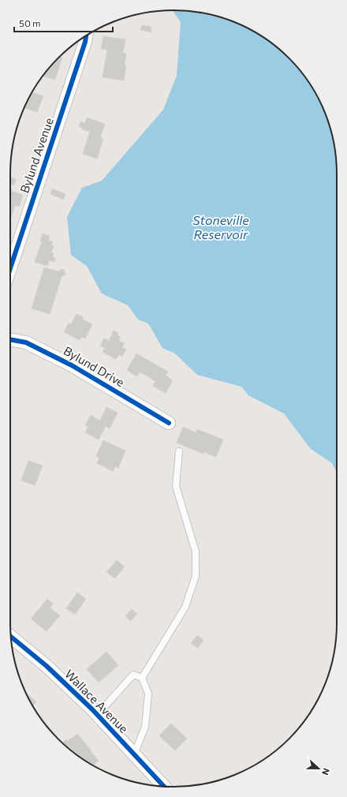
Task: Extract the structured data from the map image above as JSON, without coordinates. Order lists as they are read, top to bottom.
{
  "streets": {
    "street": ["Bylund Avenue", "Bylund Drive", "Wallace Avenue"]
  },
  "water": ["Stoneville Reservoir"],
  "scale_bar": "50 m",
  "north": "right"
}
